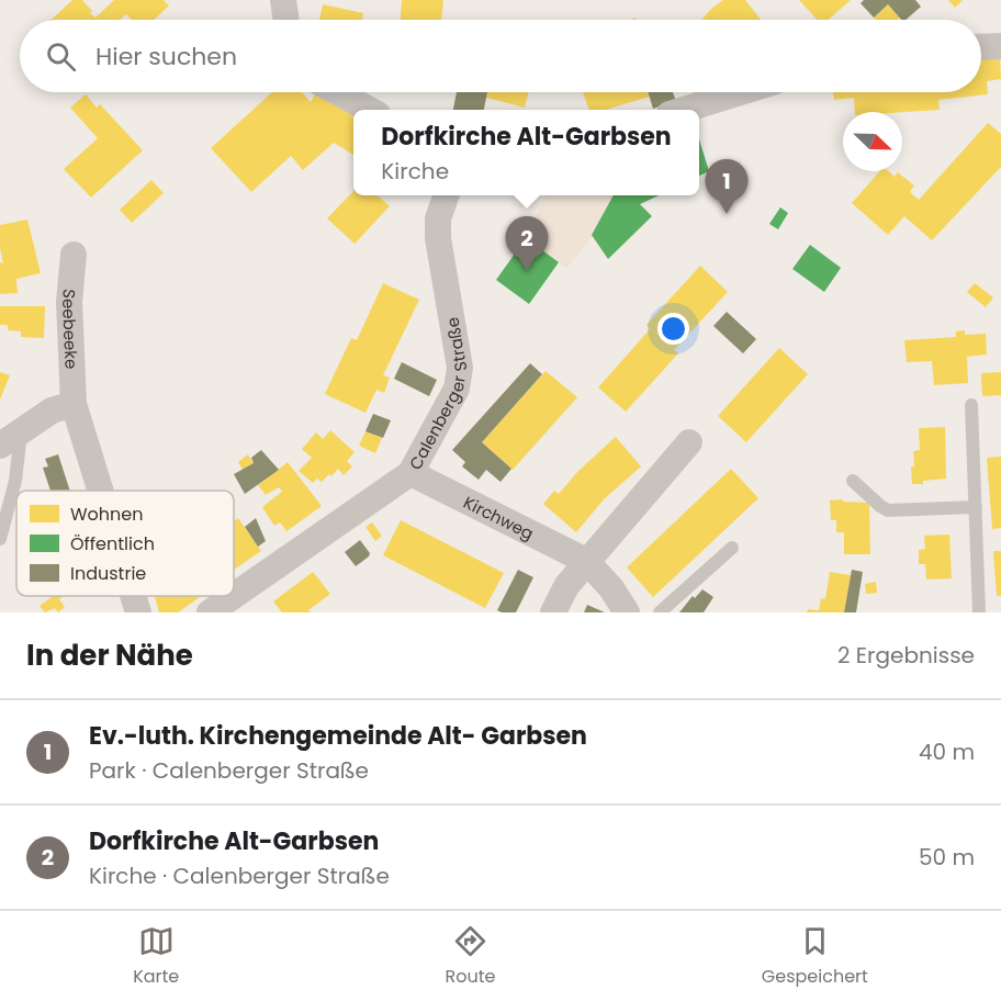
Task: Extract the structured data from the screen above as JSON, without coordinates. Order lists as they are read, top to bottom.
{
  "streets": {
    "street": ["Seebeeke", "Calenberger Straße", "Kirchweg"]
  },
  "crossings": [
    ["Calenberger Straße", "Kirchweg"]
  ],
  "legend": ["Wohnen", "Öffentlich", "Industrie"],
  "north": "bottom right",
  "page": {
    "search": "Hier suchen",
    "popup": ["Dorfkirche Alt-Garbsen", "Kirche"],
    "pins": ["1", "2"],
    "heading": ["In der Nähe", "2 Ergebnisse"],
    "list": [
      {
        "mark": "1",
        "name": "Ev.-luth. Kirchengemeinde Alt- Garbsen",
        "note": "Park · Calenberger Straße",
        "value": "40 m"
      },
      {
        "mark": "2",
        "name": "Dorfkirche Alt-Garbsen",
        "note": "Kirche · Calenberger Straße",
        "value": "50 m"
      }
    ],
    "nav": ["Karte", "Route", "Gespeichert"]
  }
}
